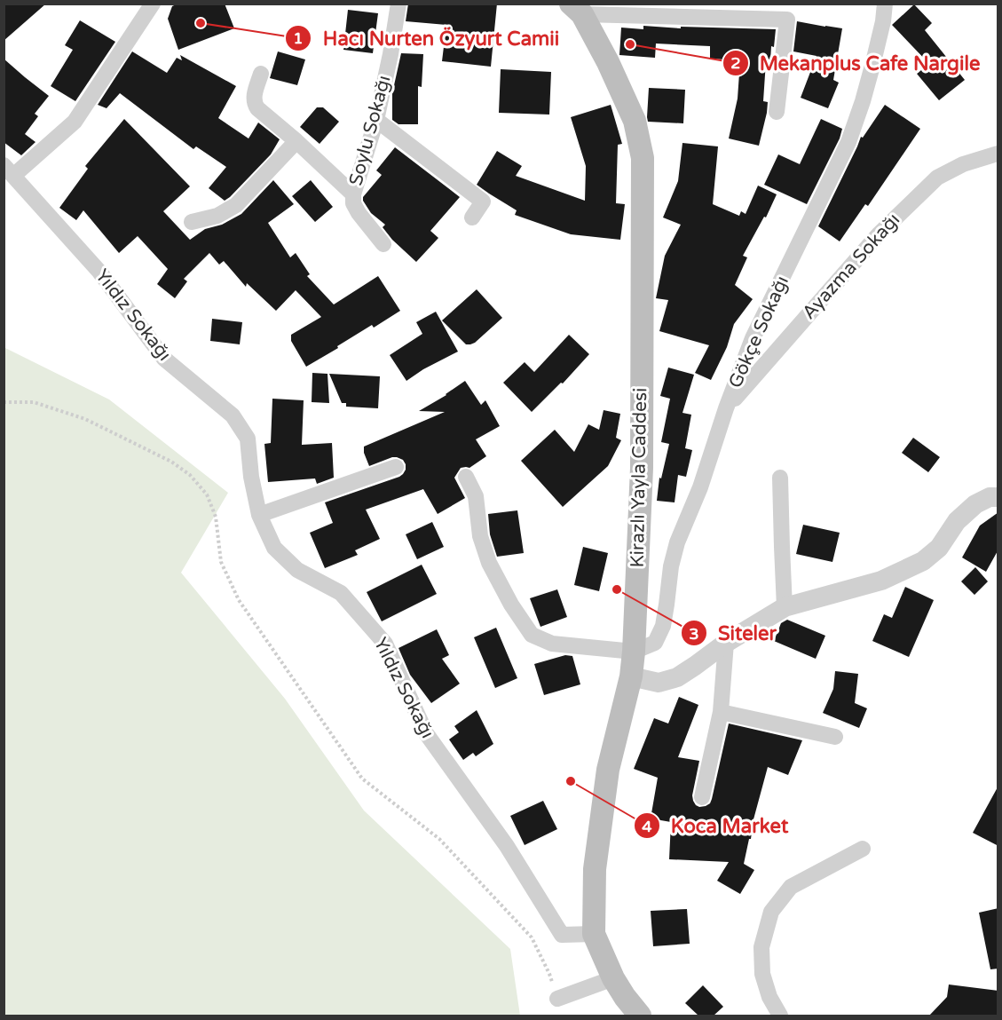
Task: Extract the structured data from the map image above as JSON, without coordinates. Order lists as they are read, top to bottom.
{
  "streets": {
    "main road": ["Kirazlı Yayla Caddesi"],
    "street": [
      "Soylu Sokağı",
      "Ayazma Sokağı",
      "Yıldız Sokağı",
      "Gökçe Sokağı"
    ]
  },
  "crossings": [
    ["Ayazma Sokağı", "Gökçe Sokağı"],
    ["Yıldız Sokağı", "Kirazlı Yayla Caddesi"],
    ["Gökçe Sokağı", "Kirazlı Yayla Caddesi"]
  ],
  "places": [
    "Hacı Nurten Özyurt Camii",
    "Mekanplus Cafe Nargile",
    "Siteler",
    "Koca Market"
  ]
}
